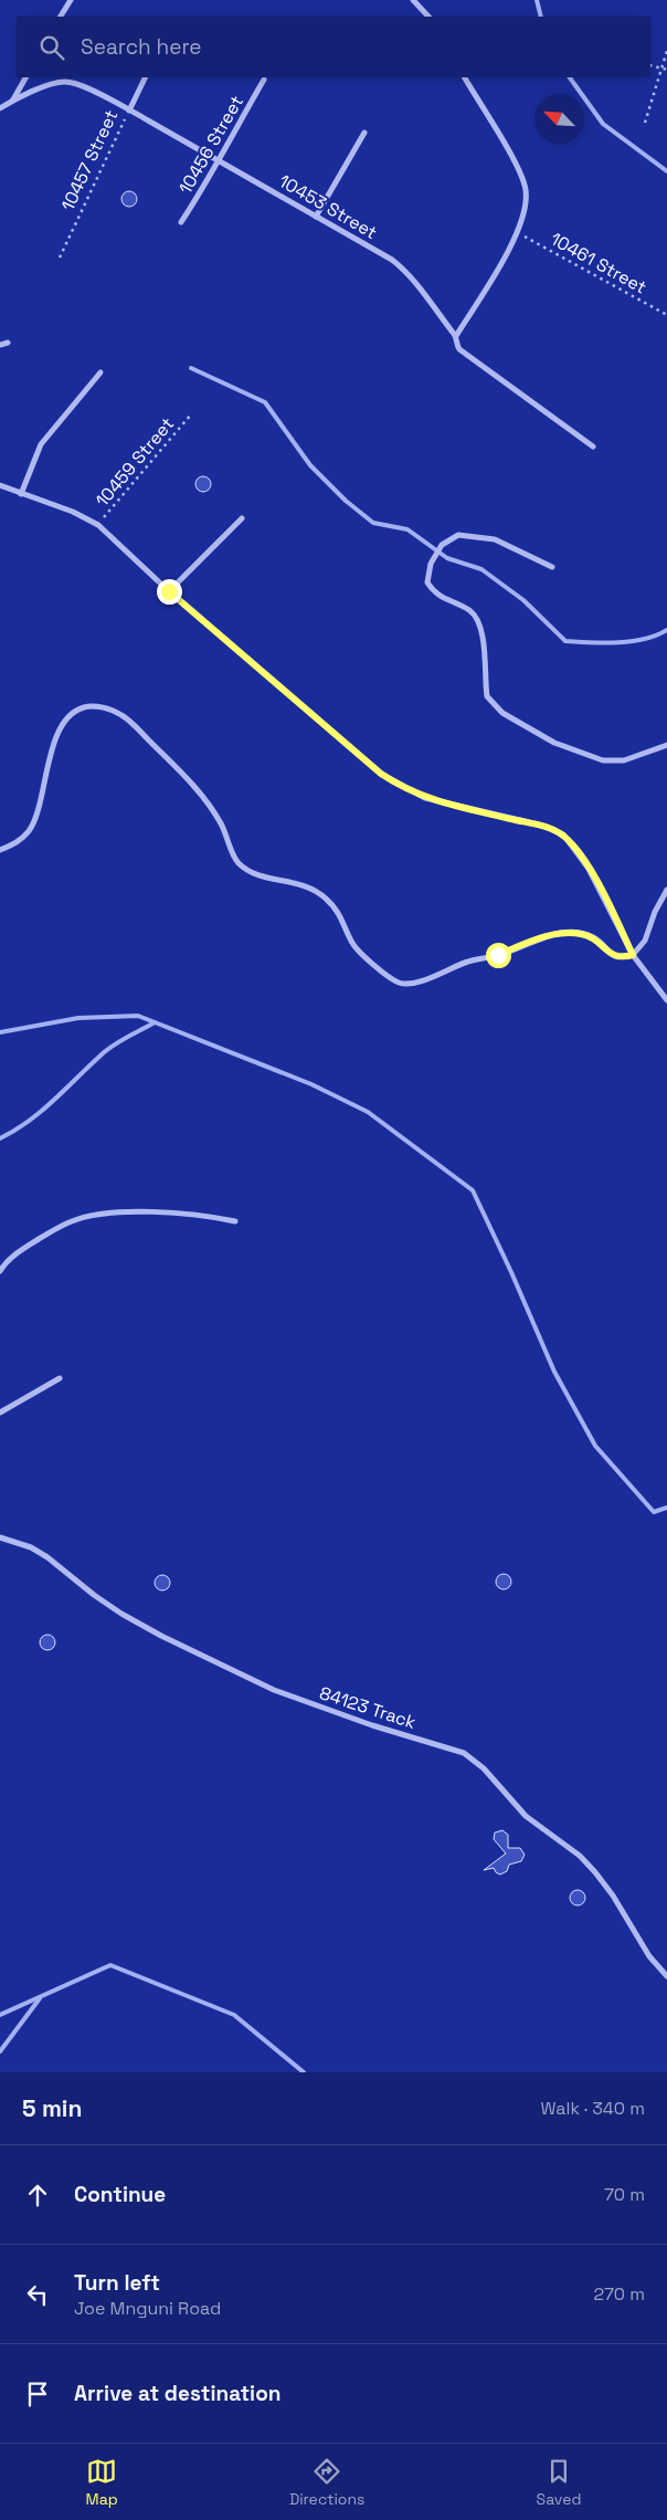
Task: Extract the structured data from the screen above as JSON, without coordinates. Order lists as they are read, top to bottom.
{
  "streets": {
    "street": [
      "10456 Street",
      "10457 Street",
      "10453 Street",
      "84123 Track"
    ],
    "path": ["10461 Street", "10459 Street"]
  },
  "crossings": [
    ["10456 Street", "10453 Street"],
    ["10457 Street", "10453 Street"]
  ],
  "north": "top left",
  "page": {
    "search": "Search here",
    "heading": ["5 min", "Walk · 340 m"],
    "list": [
      ["Continue", "70 m"],
      ["Turn left", "Joe Mnguni Road", "270 m"],
      "Arrive at destination"
    ],
    "nav": ["Map", "Directions", "Saved"]
  }
}
